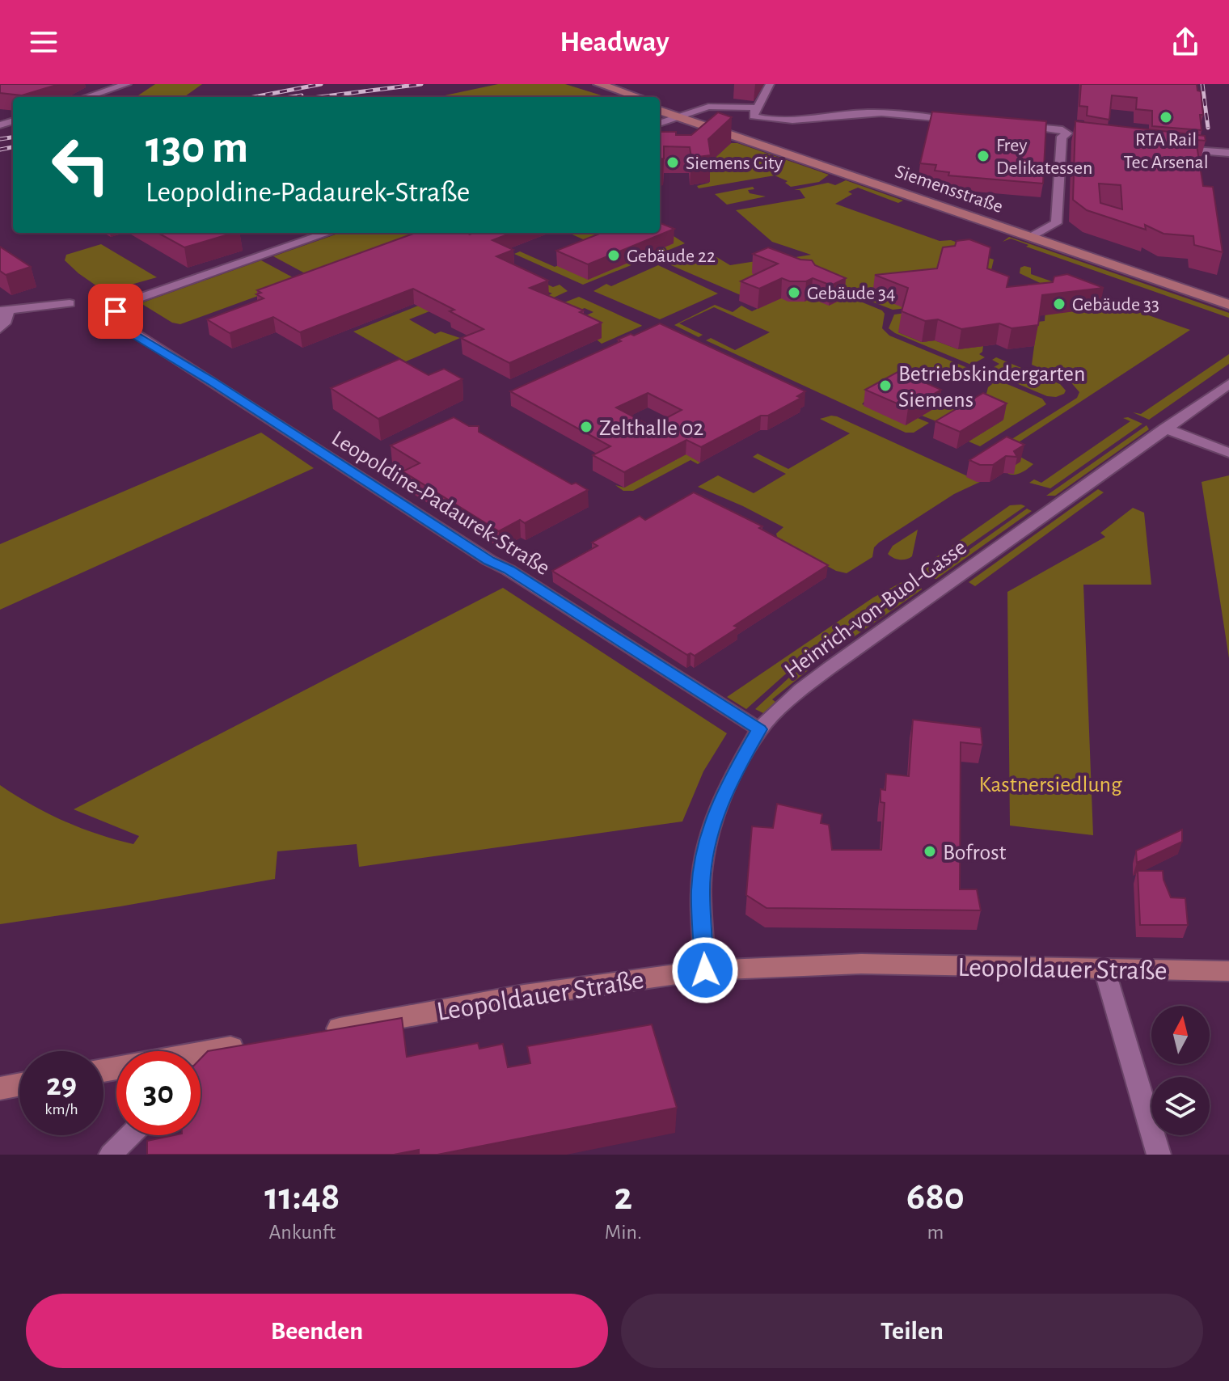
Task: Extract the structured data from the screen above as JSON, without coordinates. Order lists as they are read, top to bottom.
{
  "streets": {
    "main road": ["Siemensstraße", "Leopoldauer Straße"],
    "street": ["Leopoldine-Padaurek-Straße", "Heinrich-von-Buol-Gasse"]
  },
  "crossings": [
    ["Leopoldine-Padaurek-Straße", "Heinrich-von-Buol-Gasse"],
    ["Heinrich-von-Buol-Gasse", "Leopoldauer Straße"]
  ],
  "parks": ["Kastnersiedlung"],
  "places": [
    "RTA Rail Tec Arsenal",
    "Frey Delikatessen",
    "Siemens City",
    "Gebäude 22",
    "Gebäude 34",
    "Gebäude 33",
    "Betriebskindergarten Siemens",
    "Zelthalle 02",
    "Bofrost"
  ],
  "north": "top",
  "page": {
    "header": "Headway",
    "turn": ["130 m", "Leopoldine-Padaurek-Straße"],
    "speed": "29 km/h",
    "limit": "30",
    "eta": [
      "11:48",
      "Ankunft",
      "2",
      "Min.",
      "680",
      "m"
    ],
    "buttons": ["Beenden", "Teilen"]
  }
}
